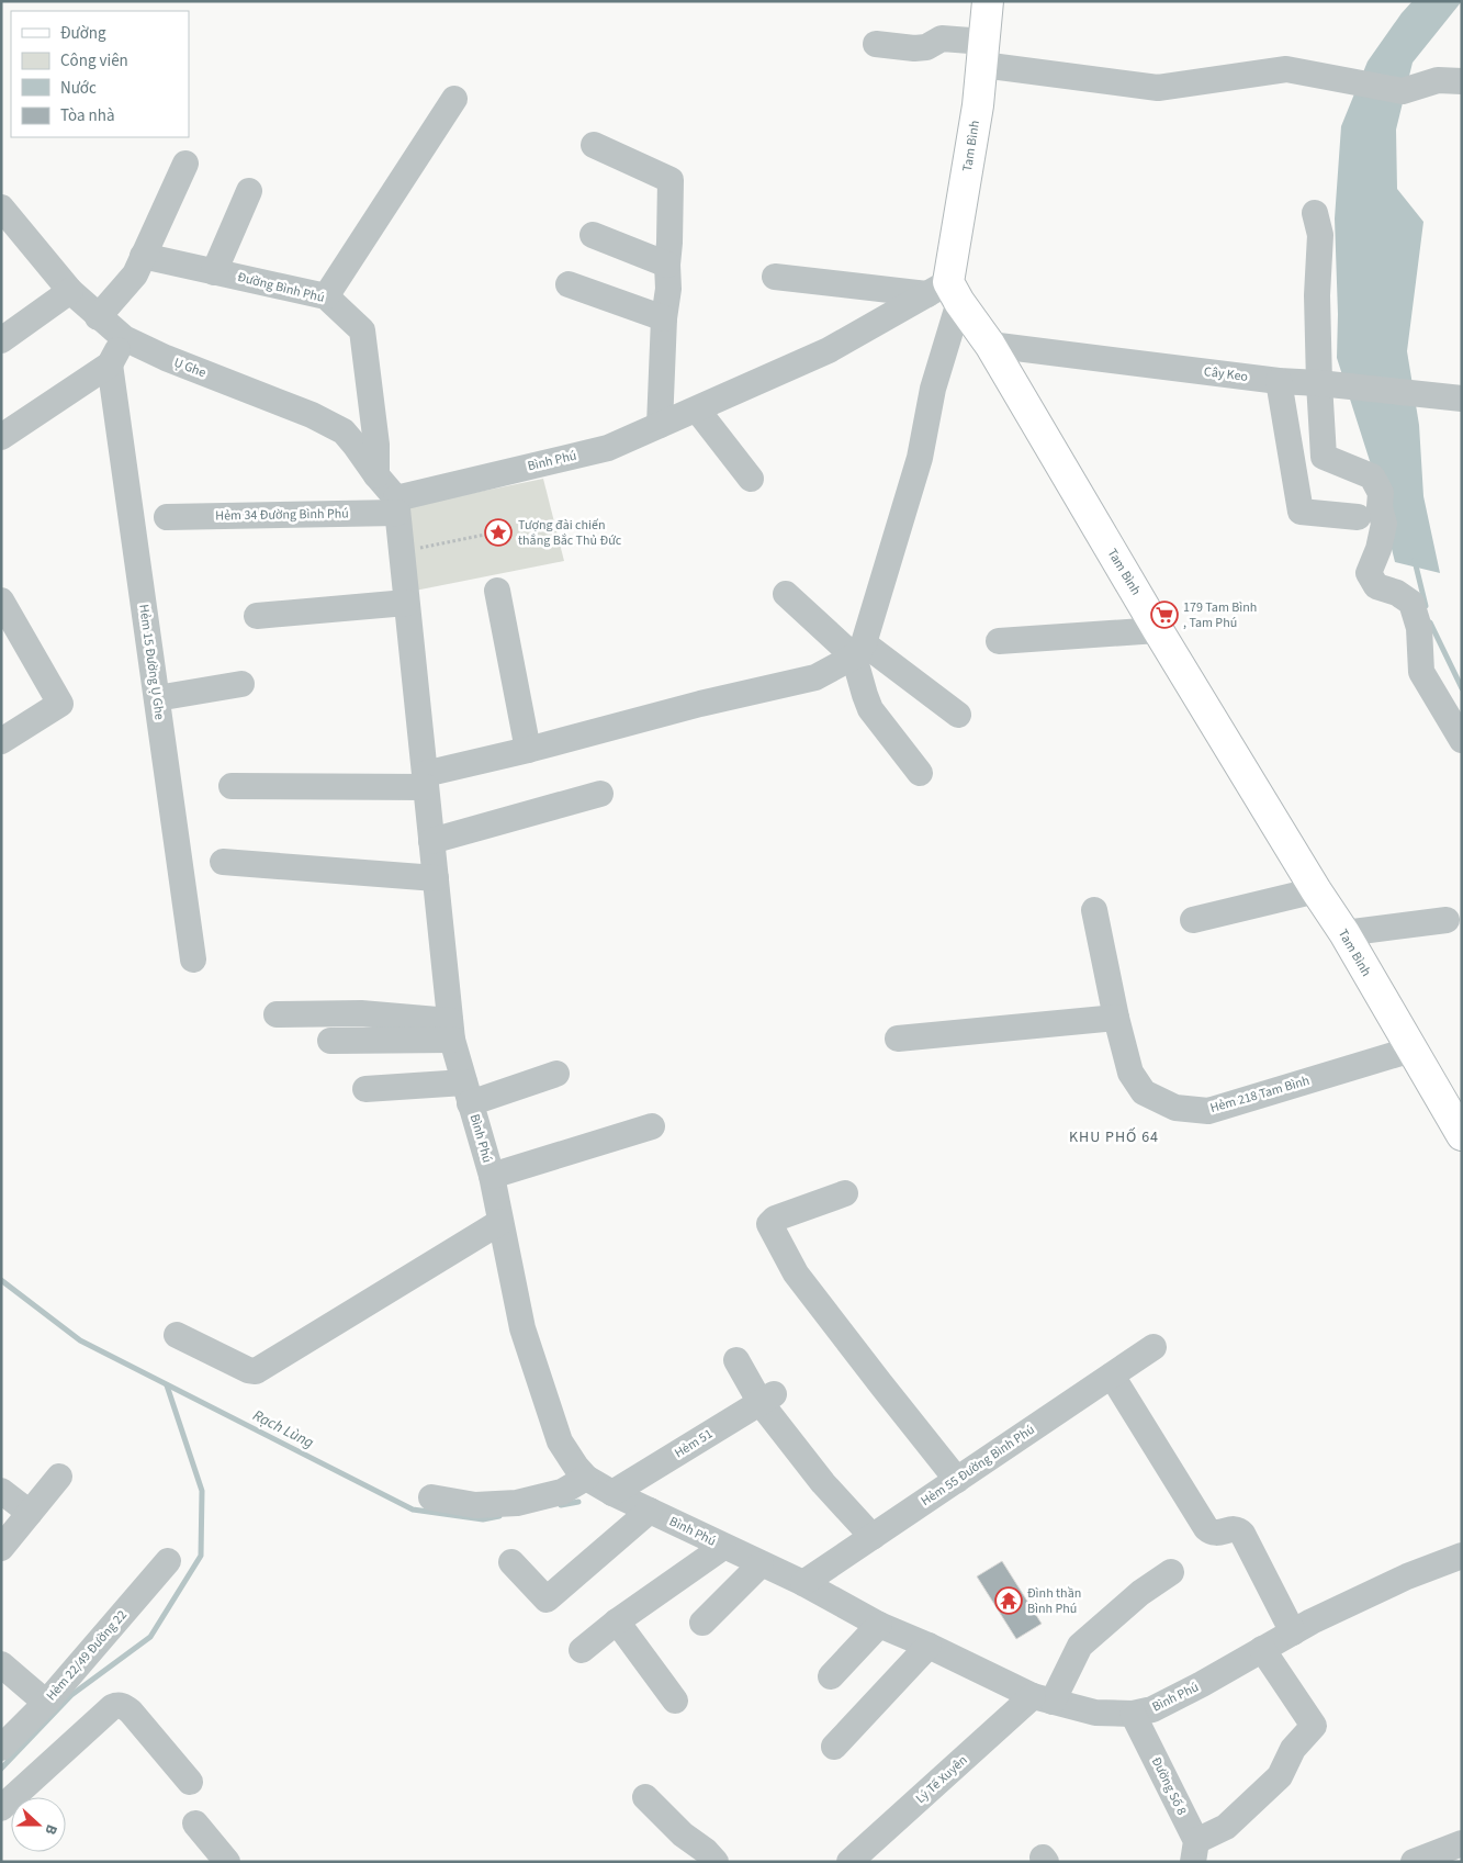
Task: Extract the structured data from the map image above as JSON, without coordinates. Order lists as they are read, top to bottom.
{
  "streets": {
    "main road": ["Tam Bình"],
    "street": [
      "Đường Bình Phú",
      "Ụ Ghe",
      "Cây Keo",
      "Bình Phú",
      "Hẻm 34 Đường Bình Phú",
      "Hẻm 15 Đường Ụ Ghe",
      "Hẻm 218 Tam Bình",
      "Hẻm 51",
      "Hẻm 55 Đường Bình Phú",
      "Hẻm 22/49 Đường 22",
      "Lý Tế Xuyên",
      "Đường Số 8"
    ]
  },
  "crossings": [
    ["Tam Bình", "Cây Keo"],
    ["Tam Bình", "Bình Phú"],
    ["Tam Bình", "Hẻm 218 Tam Bình"],
    ["Đường Bình Phú", "Ụ Ghe"],
    ["Ụ Ghe", "Bình Phú"],
    ["Ụ Ghe", "Hẻm 34 Đường Bình Phú"],
    ["Bình Phú", "Hẻm 34 Đường Bình Phú"],
    ["Bình Phú", "Hẻm 51"],
    ["Bình Phú", "Hẻm 55 Đường Bình Phú"],
    ["Bình Phú", "Lý Tế Xuyên"],
    ["Bình Phú", "Đường Số 8"]
  ],
  "districts": ["KHU PHỐ 64"],
  "water": ["Rạch Lùng"],
  "places": {
    "place": ["Tượng đài chiến thắng Bắc Thủ Đức"],
    "supermarket": ["179 Tam Bình , Tam Phú"],
    "temple": ["Đình thần Bình Phú"]
  },
  "legend": [
    "Đường",
    "Công viên",
    "Nước",
    "Tòa nhà"
  ],
  "north": "right"
}
